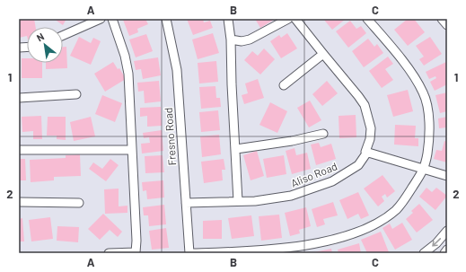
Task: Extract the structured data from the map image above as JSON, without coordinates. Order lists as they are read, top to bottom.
{
  "streets": {
    "street": ["Fresno Road", "Aliso Road"]
  },
  "crossings": [
    ["Fresno Road", "Aliso Road"]
  ],
  "north": "top left",
  "grid": {
    "columns": ["A", "B", "C"],
    "rows": ["1", "2"]
  }
}
